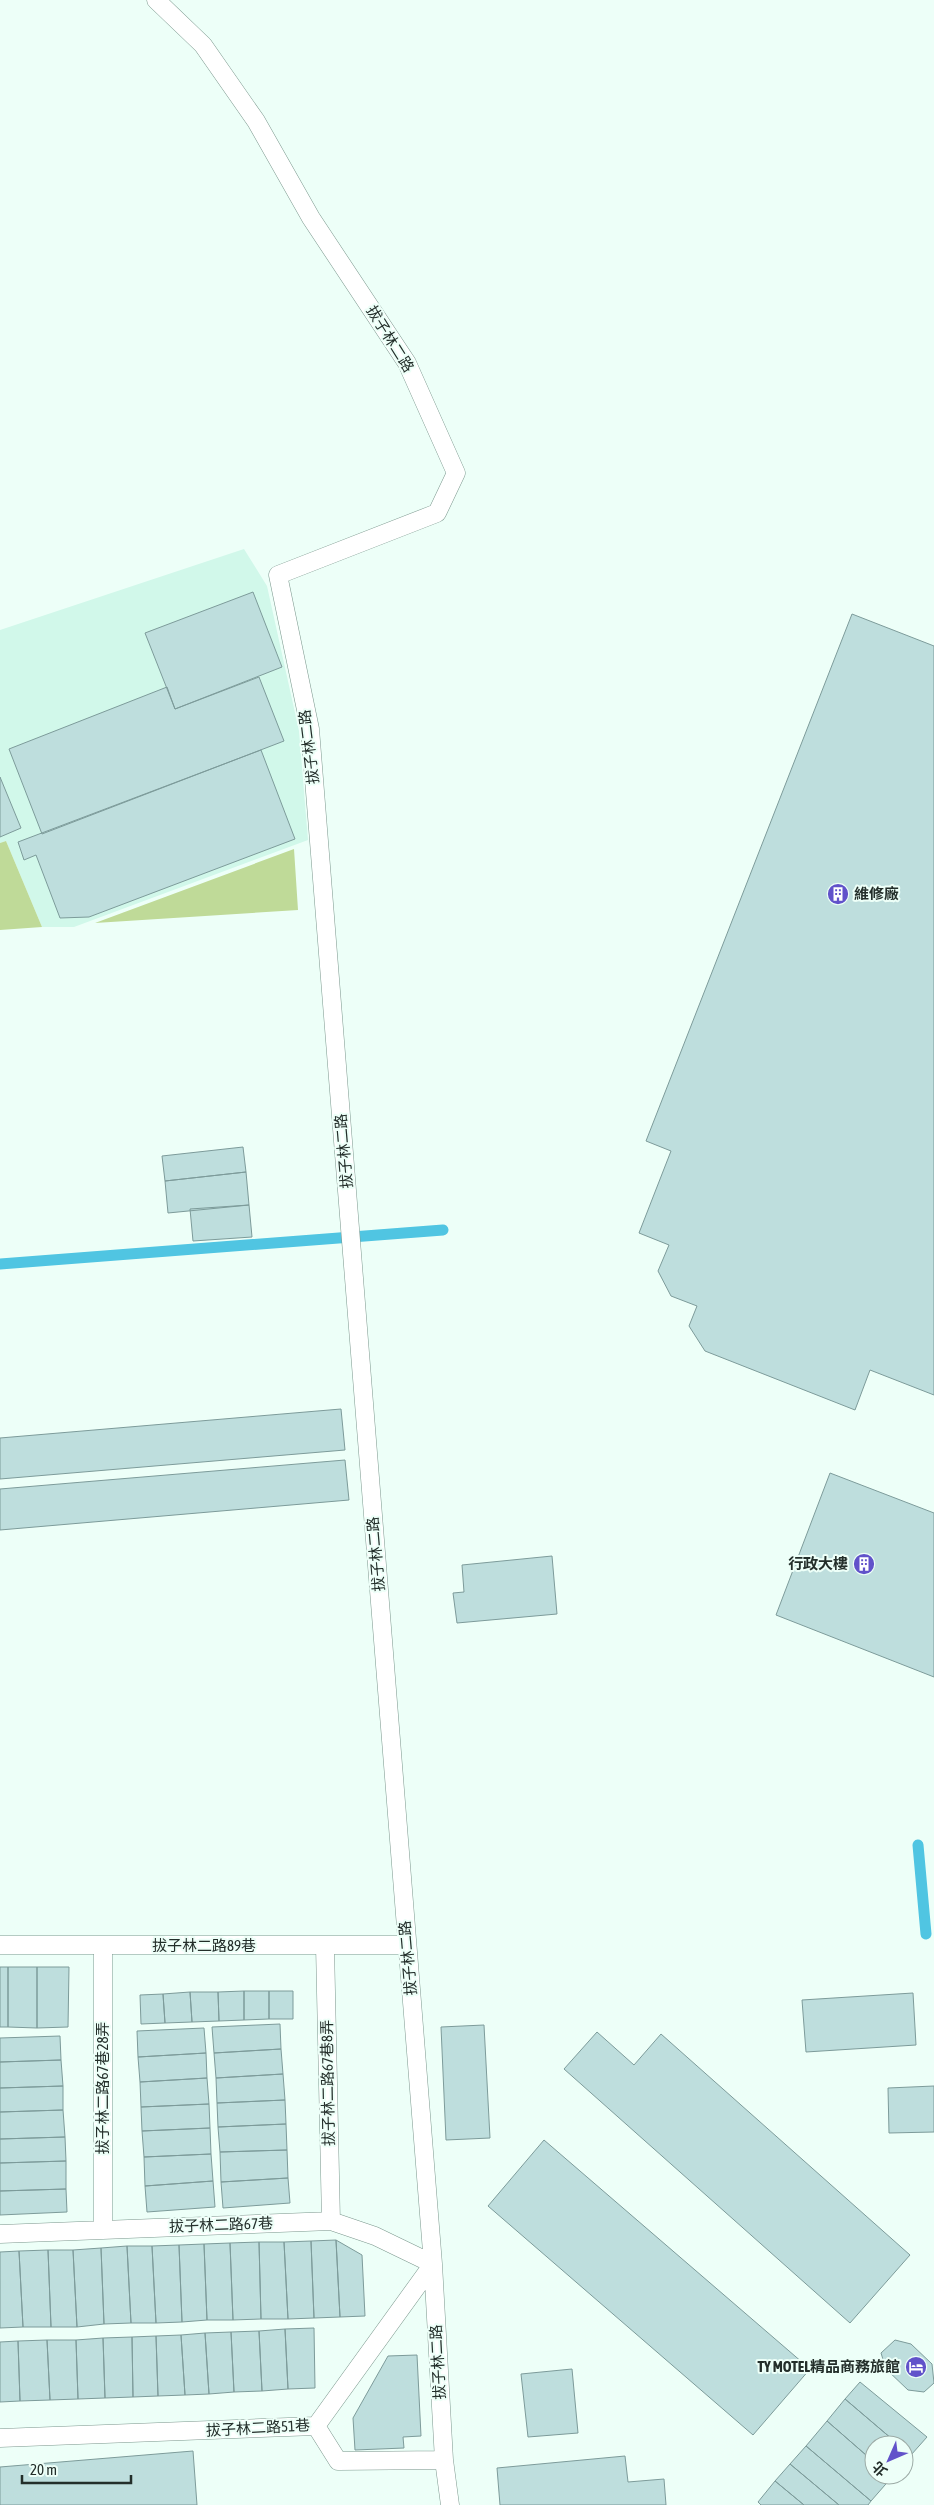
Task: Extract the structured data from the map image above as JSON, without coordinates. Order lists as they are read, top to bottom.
{
  "streets": {
    "lane": [
      "拔子林二路",
      "拔子林二路89巷",
      "拔子林二路67巷8弄",
      "拔子林二路67巷28弄",
      "拔子林二路67巷",
      "拔子林二路51巷"
    ]
  },
  "crossings": [
    ["拔子林二路", "拔子林二路89巷"],
    ["拔子林二路", "拔子林二路67巷"],
    ["拔子林二路", "拔子林二路51巷"],
    ["拔子林二路89巷", "拔子林二路67巷8弄"],
    ["拔子林二路89巷", "拔子林二路67巷28弄"],
    ["拔子林二路67巷8弄", "拔子林二路67巷"],
    ["拔子林二路67巷28弄", "拔子林二路67巷"],
    ["拔子林二路67巷", "拔子林二路51巷"]
  ],
  "places": {
    "building": ["維修廠", "行政大樓"],
    "hotel": ["TY MOTEL精品商務旅館"]
  },
  "scale_bar": "20 m",
  "north": "bottom left"
}
